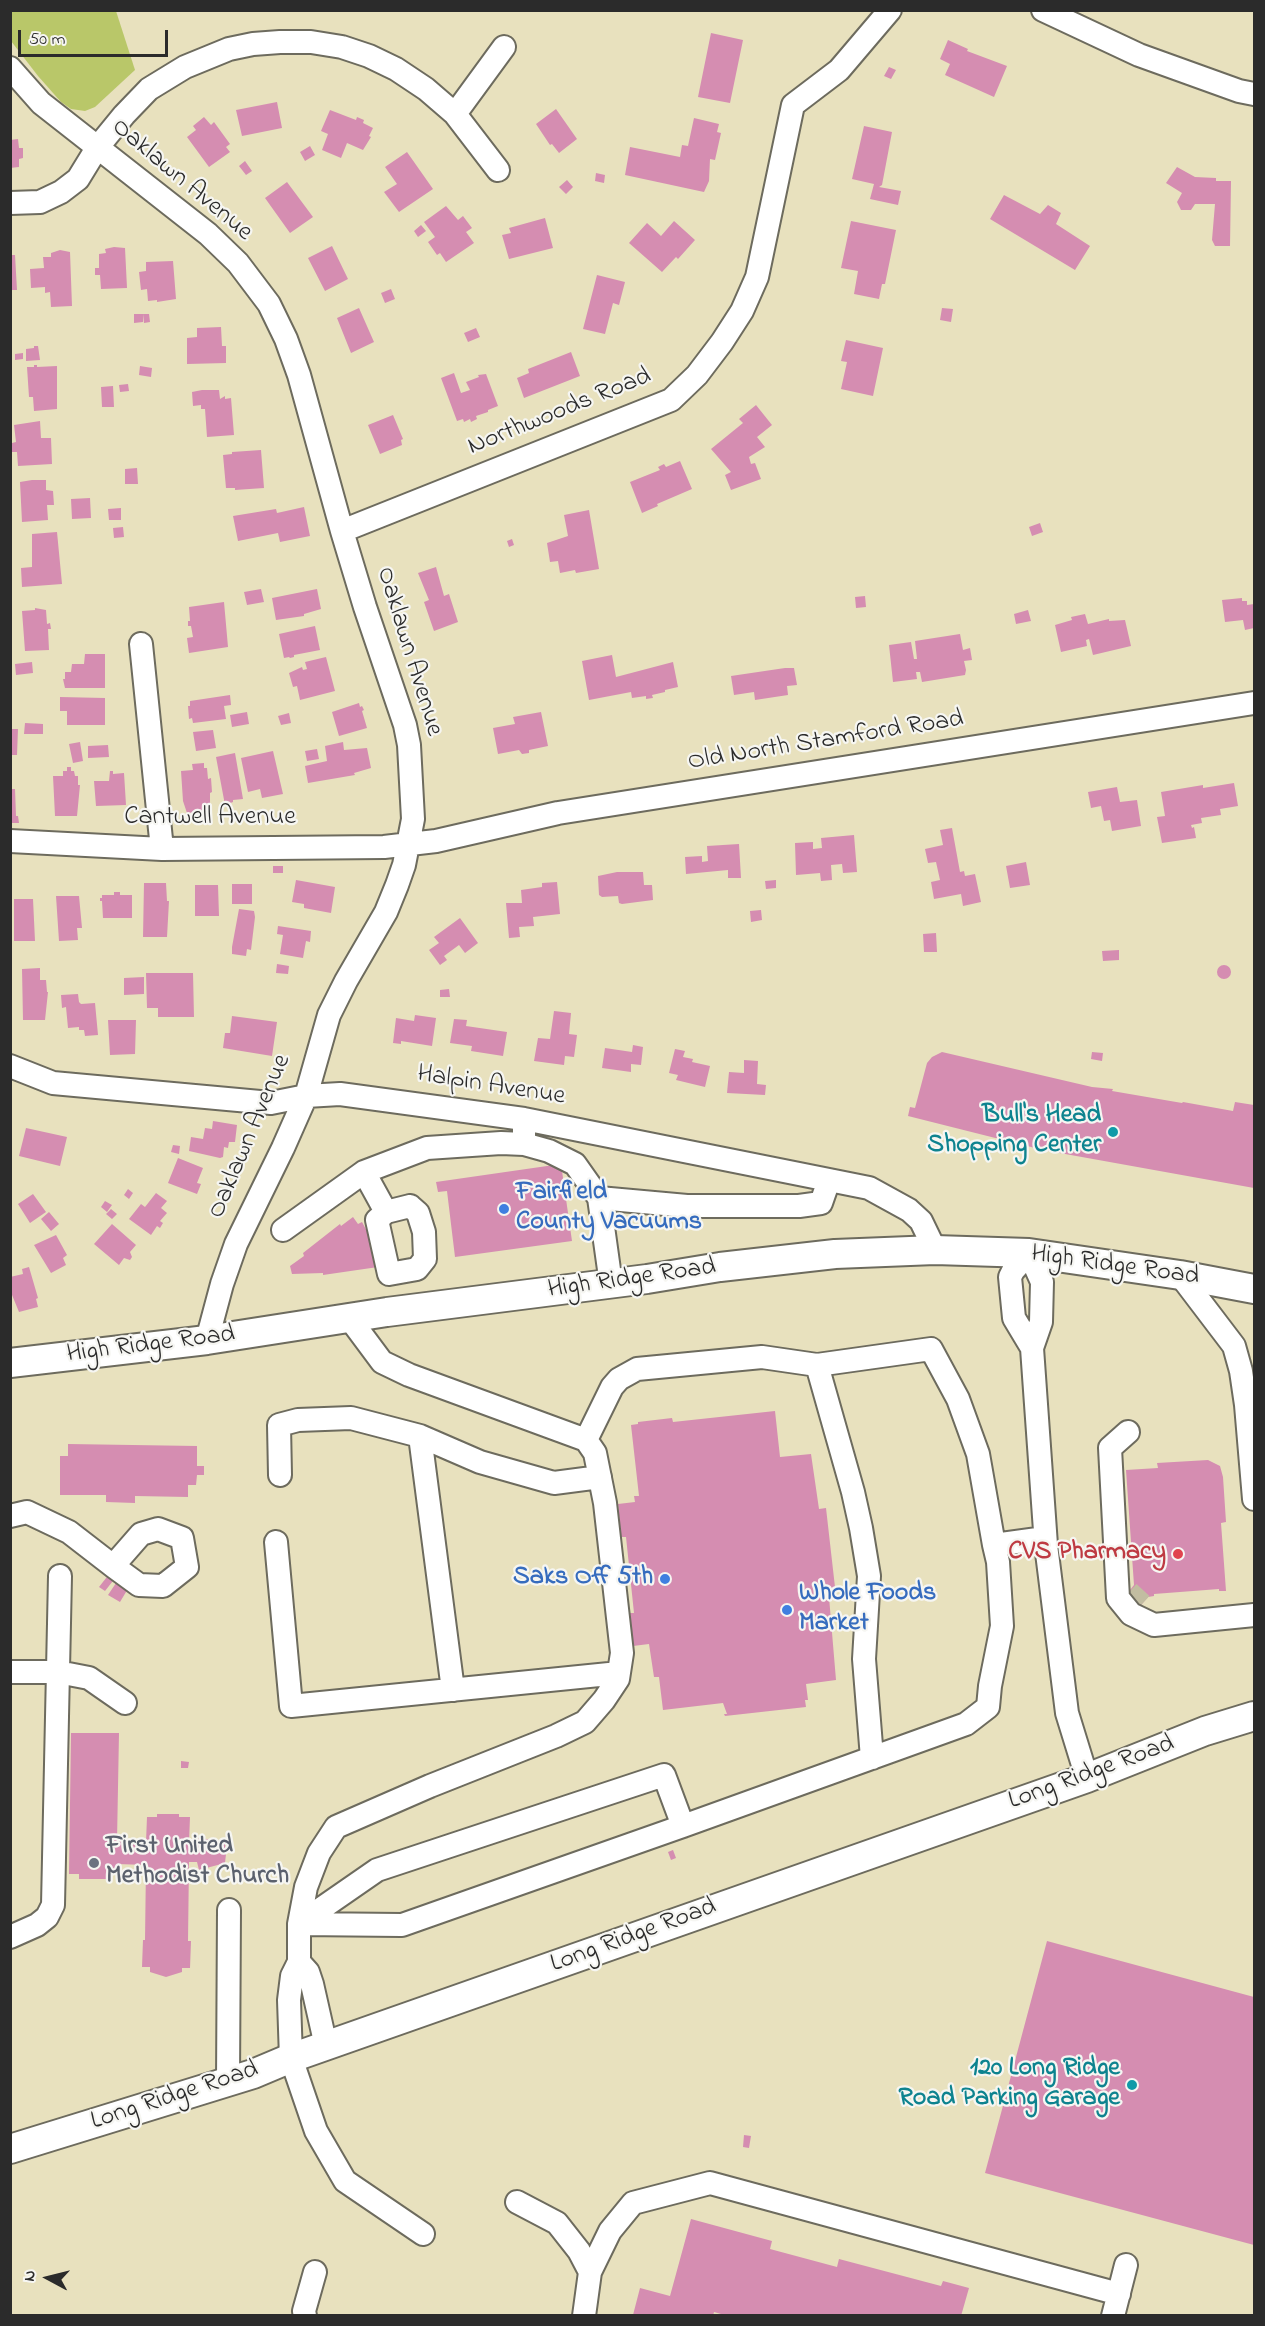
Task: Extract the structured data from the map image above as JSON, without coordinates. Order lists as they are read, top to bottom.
{
  "streets": {
    "main road": ["High Ridge Road", "Long Ridge Road"],
    "street": [
      "Oaklawn Avenue",
      "Northwoods Road",
      "Old North Stamford Road",
      "Cantwell Avenue",
      "Halpin Avenue"
    ]
  },
  "crossings": [
    ["Oaklawn Avenue", "Northwoods Road"],
    ["Oaklawn Avenue", "Old North Stamford Road"],
    ["Oaklawn Avenue", "Cantwell Avenue"],
    ["Oaklawn Avenue", "Halpin Avenue"],
    ["Oaklawn Avenue", "High Ridge Road"],
    ["Old North Stamford Road", "Cantwell Avenue"],
    ["Halpin Avenue", "High Ridge Road"]
  ],
  "places": [
    "Bull's Head Shopping Center",
    "Fairfield County Vacuums",
    "CVS Pharmacy",
    "Saks Off 5th",
    "Whole Foods Market",
    "First United Methodist Church",
    "120 Long Ridge Road Parking Garage"
  ],
  "scale_bar": "50 m",
  "north": "left"
}
